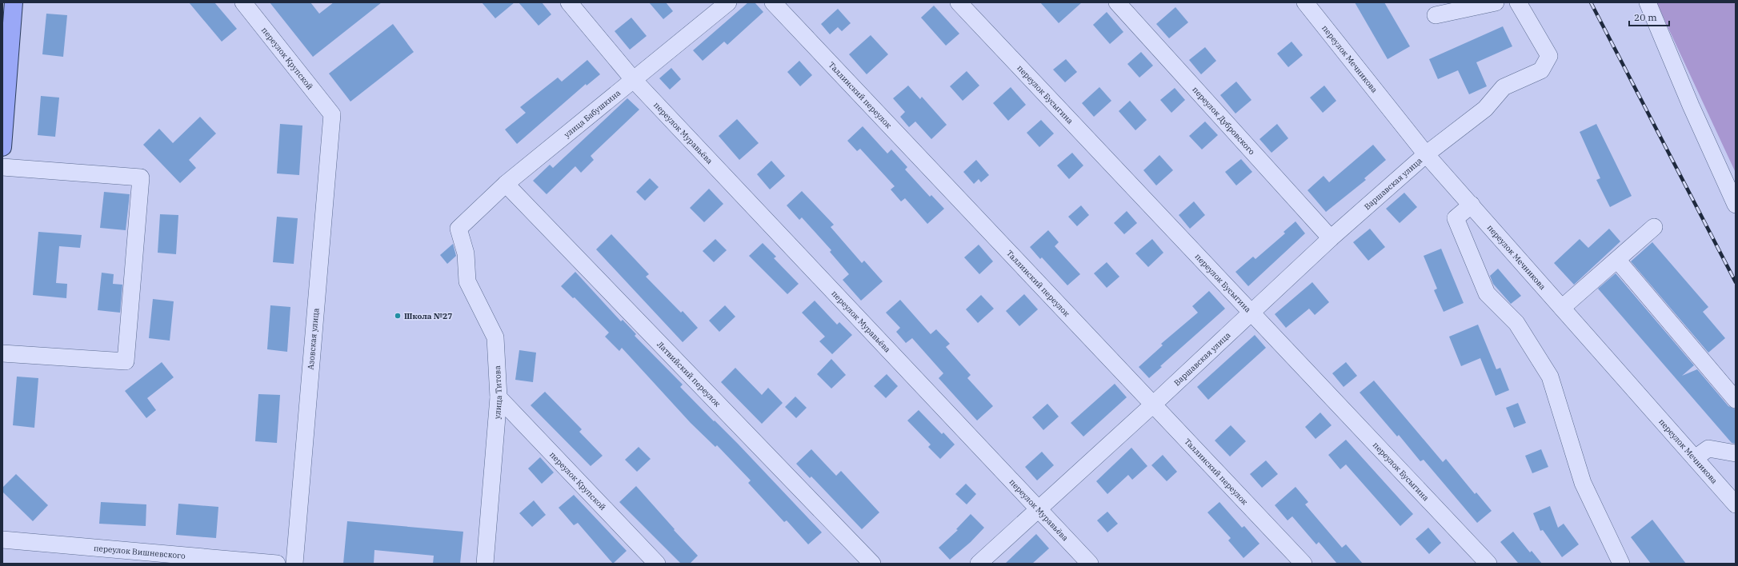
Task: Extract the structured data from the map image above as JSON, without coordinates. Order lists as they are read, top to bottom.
{
  "streets": {
    "street": [
      "переулок Крупской",
      "переулок Мечникова",
      "Таллинский переулок",
      "переулок Бусыгина",
      "улица Бабушкина",
      "переулок Дубровского",
      "переулок Муравьёва",
      "Варшавская улица",
      "Азовская улица",
      "Латвийский переулок",
      "улица Титова",
      "переулок Вишневского"
    ]
  },
  "crossings": [
    ["переулок Крупской", "Азовская улица"],
    ["переулок Крупской", "улица Титова"],
    ["переулок Мечникова", "Варшавская улица"],
    ["Таллинский переулок", "Варшавская улица"],
    ["переулок Бусыгина", "Варшавская улица"],
    ["улица Бабушкина", "переулок Муравьёва"],
    ["улица Бабушкина", "Латвийский переулок"],
    ["улица Бабушкина", "улица Титова"],
    ["переулок Дубровского", "Варшавская улица"],
    ["переулок Муравьёва", "Варшавская улица"]
  ],
  "places": ["Школа №27"],
  "scale_bar": "20 m"
}
